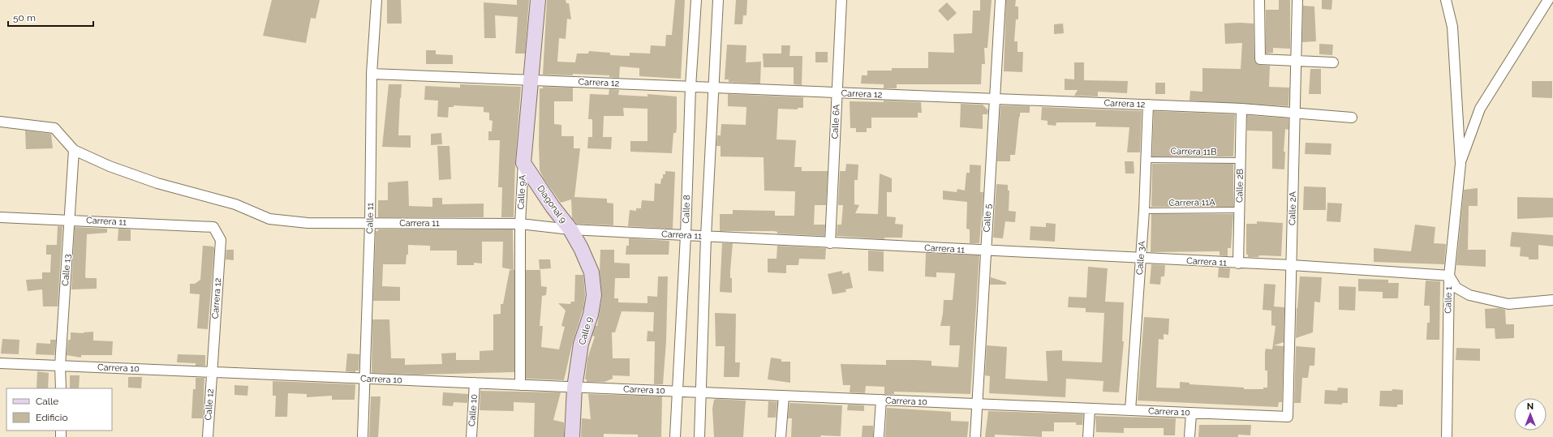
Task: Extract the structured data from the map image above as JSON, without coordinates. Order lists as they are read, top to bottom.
{
  "streets": {
    "street": [
      "Carrera 12",
      "Calle 6A",
      "Calle 2B",
      "Calle 9A",
      "Diagonal 9",
      "Calle 2A",
      "Calle 8",
      "Calle 11",
      "Calle 5",
      "Carrera 11",
      "Calle 3A",
      "Calle 13",
      "Calle 1",
      "Calle 9",
      "Carrera 10",
      "Calle 12",
      "Calle 10"
    ],
    "lane": ["Carrera 11B", "Carrera 11A"]
  },
  "crossings": [
    ["Carrera 12", "Calle 6A"],
    ["Carrera 12", "Calle 2B"],
    ["Carrera 12", "Calle 9A"],
    ["Carrera 12", "Calle 2A"],
    ["Carrera 12", "Calle 8"],
    ["Carrera 12", "Calle 11"],
    ["Carrera 12", "Calle 5"],
    ["Carrera 12", "Carrera 11"],
    ["Carrera 12", "Calle 3A"],
    ["Carrera 12", "Carrera 10"],
    ["Carrera 12", "Calle 12"],
    ["Calle 6A", "Carrera 11"],
    ["Carrera 11B", "Calle 2B"],
    ["Carrera 11B", "Calle 3A"],
    ["Calle 2B", "Carrera 11A"],
    ["Calle 2B", "Carrera 11"],
    ["Calle 9A", "Diagonal 9"],
    ["Calle 9A", "Carrera 11"],
    ["Calle 9A", "Carrera 10"],
    ["Carrera 11A", "Calle 3A"],
    ["Diagonal 9", "Carrera 11"],
    ["Diagonal 9", "Calle 9"],
    ["Calle 2A", "Carrera 11"],
    ["Calle 2A", "Carrera 10"],
    ["Calle 8", "Carrera 11"],
    ["Calle 8", "Carrera 10"],
    ["Calle 11", "Carrera 11"],
    ["Calle 11", "Carrera 10"],
    ["Calle 5", "Carrera 11"],
    ["Calle 5", "Carrera 10"],
    ["Carrera 11", "Calle 3A"],
    ["Carrera 11", "Calle 13"],
    ["Carrera 11", "Calle 1"],
    ["Carrera 11", "Calle 9"],
    ["Calle 3A", "Carrera 10"],
    ["Calle 13", "Carrera 10"],
    ["Calle 9", "Carrera 10"],
    ["Carrera 10", "Calle 12"],
    ["Carrera 10", "Calle 10"]
  ],
  "legend": ["Calle", "Edificio"],
  "scale_bar": "50 m",
  "north": "top"
}
